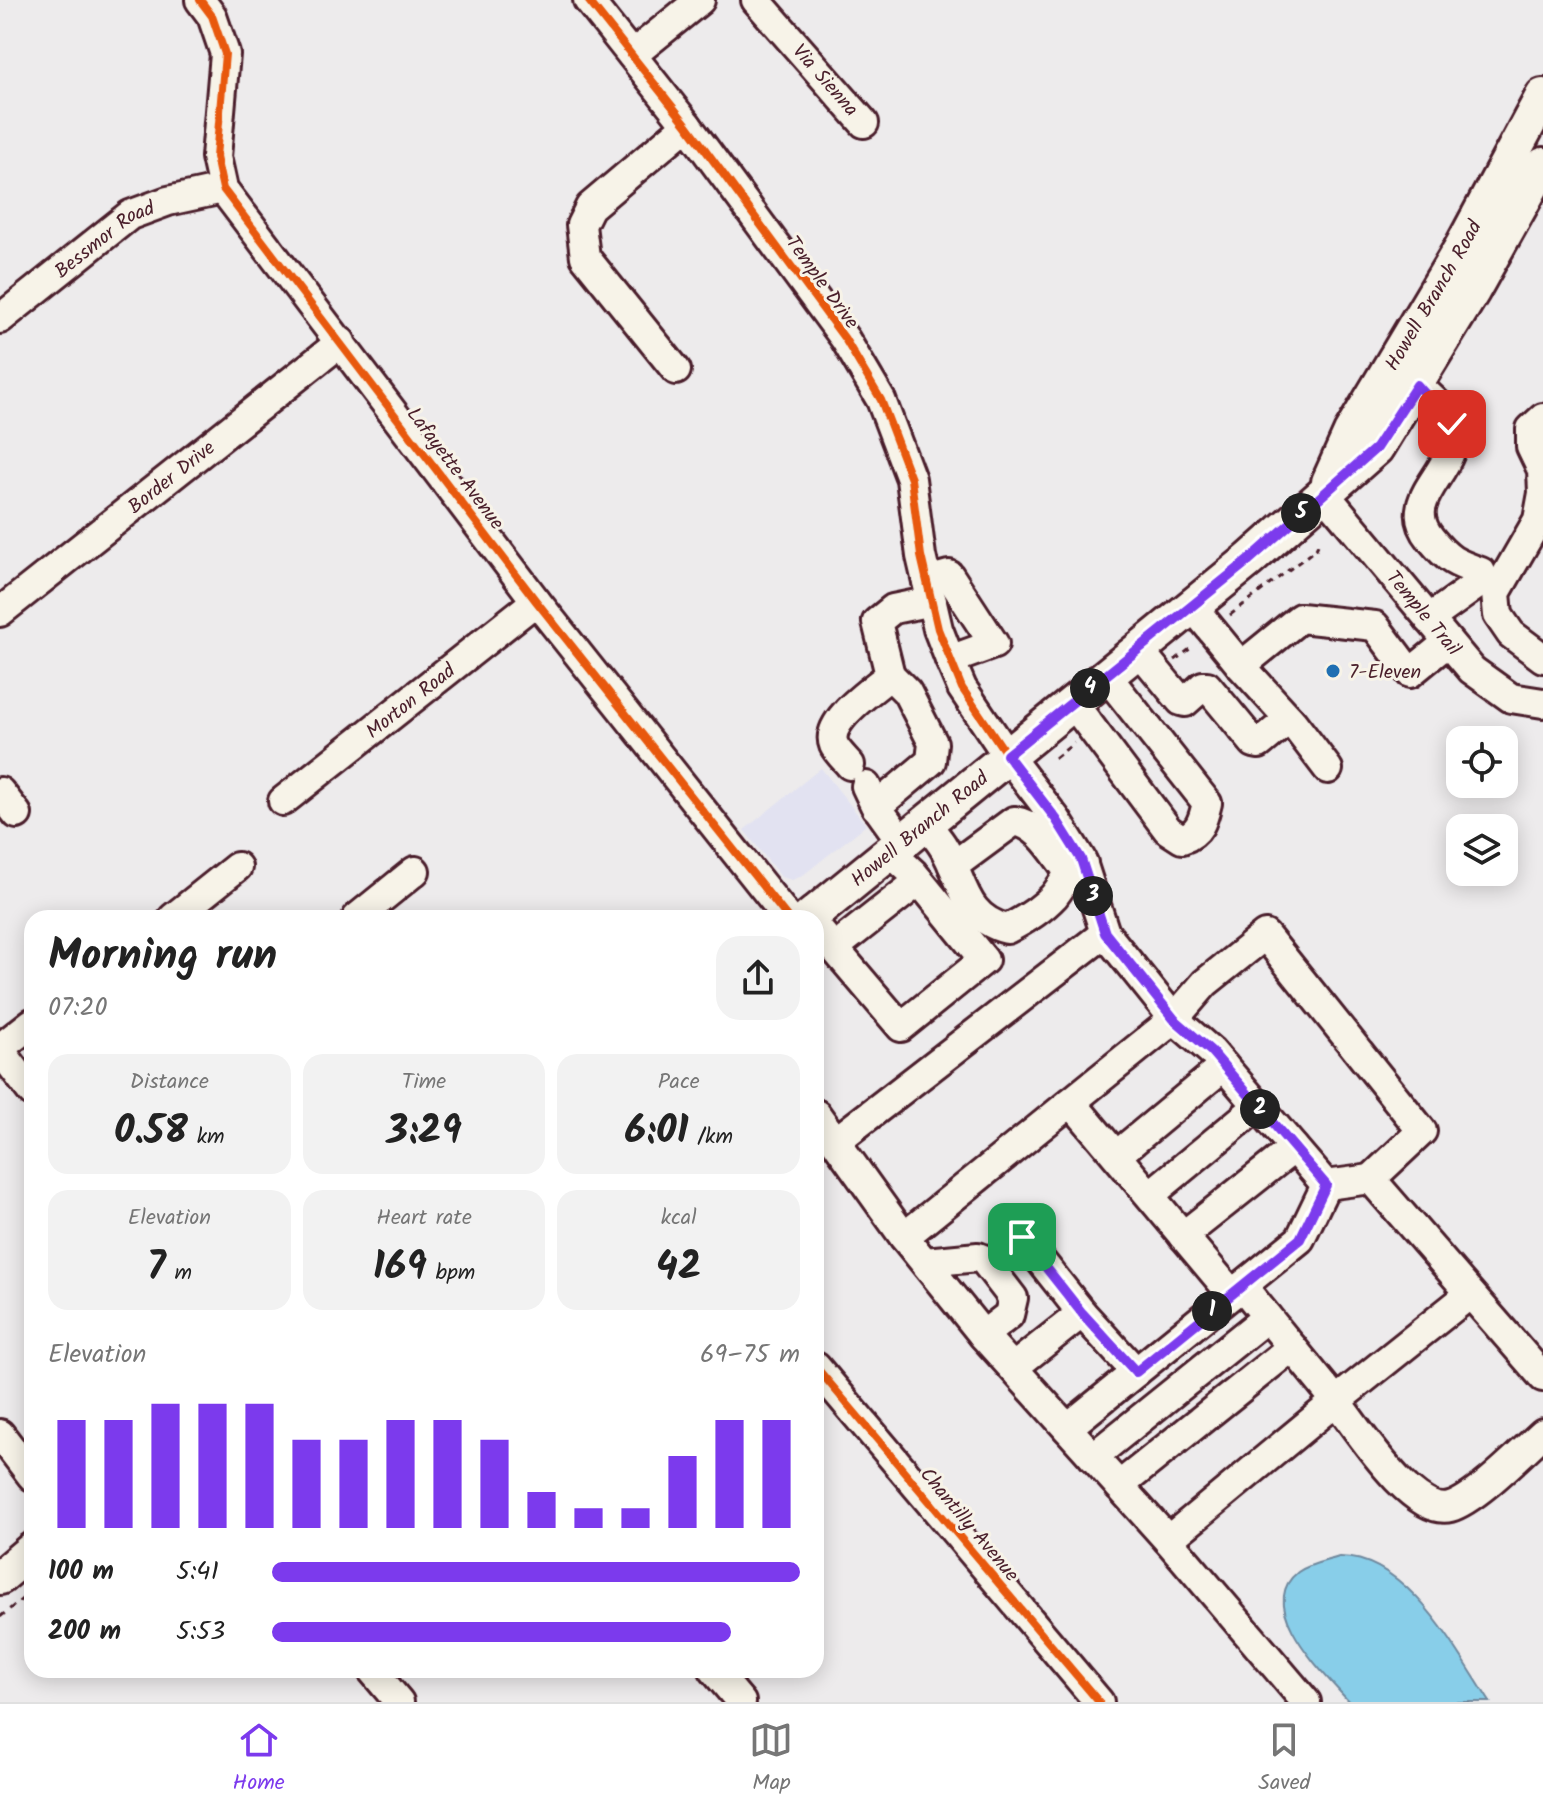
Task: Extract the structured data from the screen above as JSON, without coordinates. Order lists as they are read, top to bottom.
{
  "streets": {
    "main road": ["Howell Branch Road"],
    "street": [
      "Via Sienna",
      "Bessmor Road",
      "Temple Drive",
      "Lafayette Avenue",
      "Border Drive",
      "Temple Trail",
      "Morton Road",
      "Chantilly Avenue"
    ]
  },
  "crossings": [
    ["Bessmor Road", "Lafayette Avenue"],
    ["Temple Drive", "Howell Branch Road"],
    ["Howell Branch Road", "Temple Trail"],
    ["Lafayette Avenue", "Border Drive"],
    ["Lafayette Avenue", "Morton Road"]
  ],
  "places": ["7-Eleven"],
  "page": {
    "pins": [
      "5",
      "4",
      "3",
      "2",
      "1"
    ],
    "heading": ["Morning run", "07:20"],
    "stats": [
      ["Distance", "0.58 km"],
      ["Time", "3:29"],
      ["Pace", "6:01 /km"],
      ["Elevation", "7 m"],
      ["Heart rate", "169 bpm"],
      ["kcal", "42"]
    ],
    "chart": ["Elevation", "69–75 m"],
    "list": [
      {
        "name": "100 m",
        "note": "5:41"
      },
      {
        "name": "200 m",
        "note": "5:53"
      }
    ],
    "tabs": ["Home", "Map", "Saved"]
  }
}
